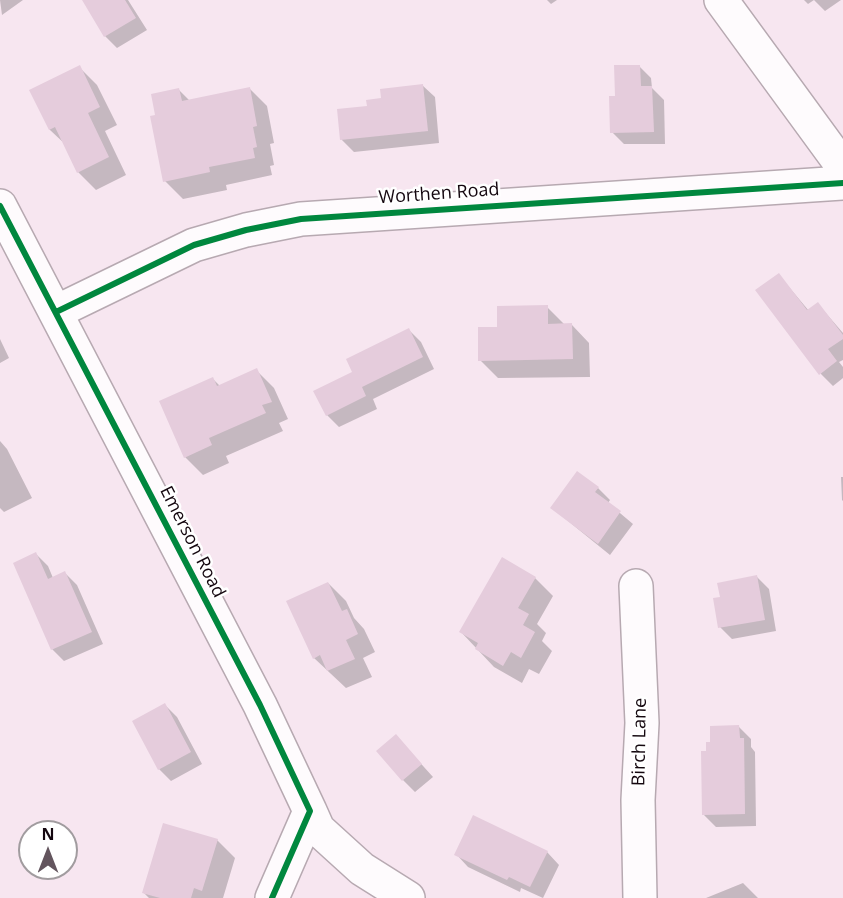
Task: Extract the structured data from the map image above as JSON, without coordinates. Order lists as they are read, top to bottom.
{
  "streets": {
    "street": ["Worthen Road", "Emerson Road", "Birch Lane"]
  },
  "crossings": [
    ["Worthen Road", "Emerson Road"]
  ],
  "north": "top"
}
